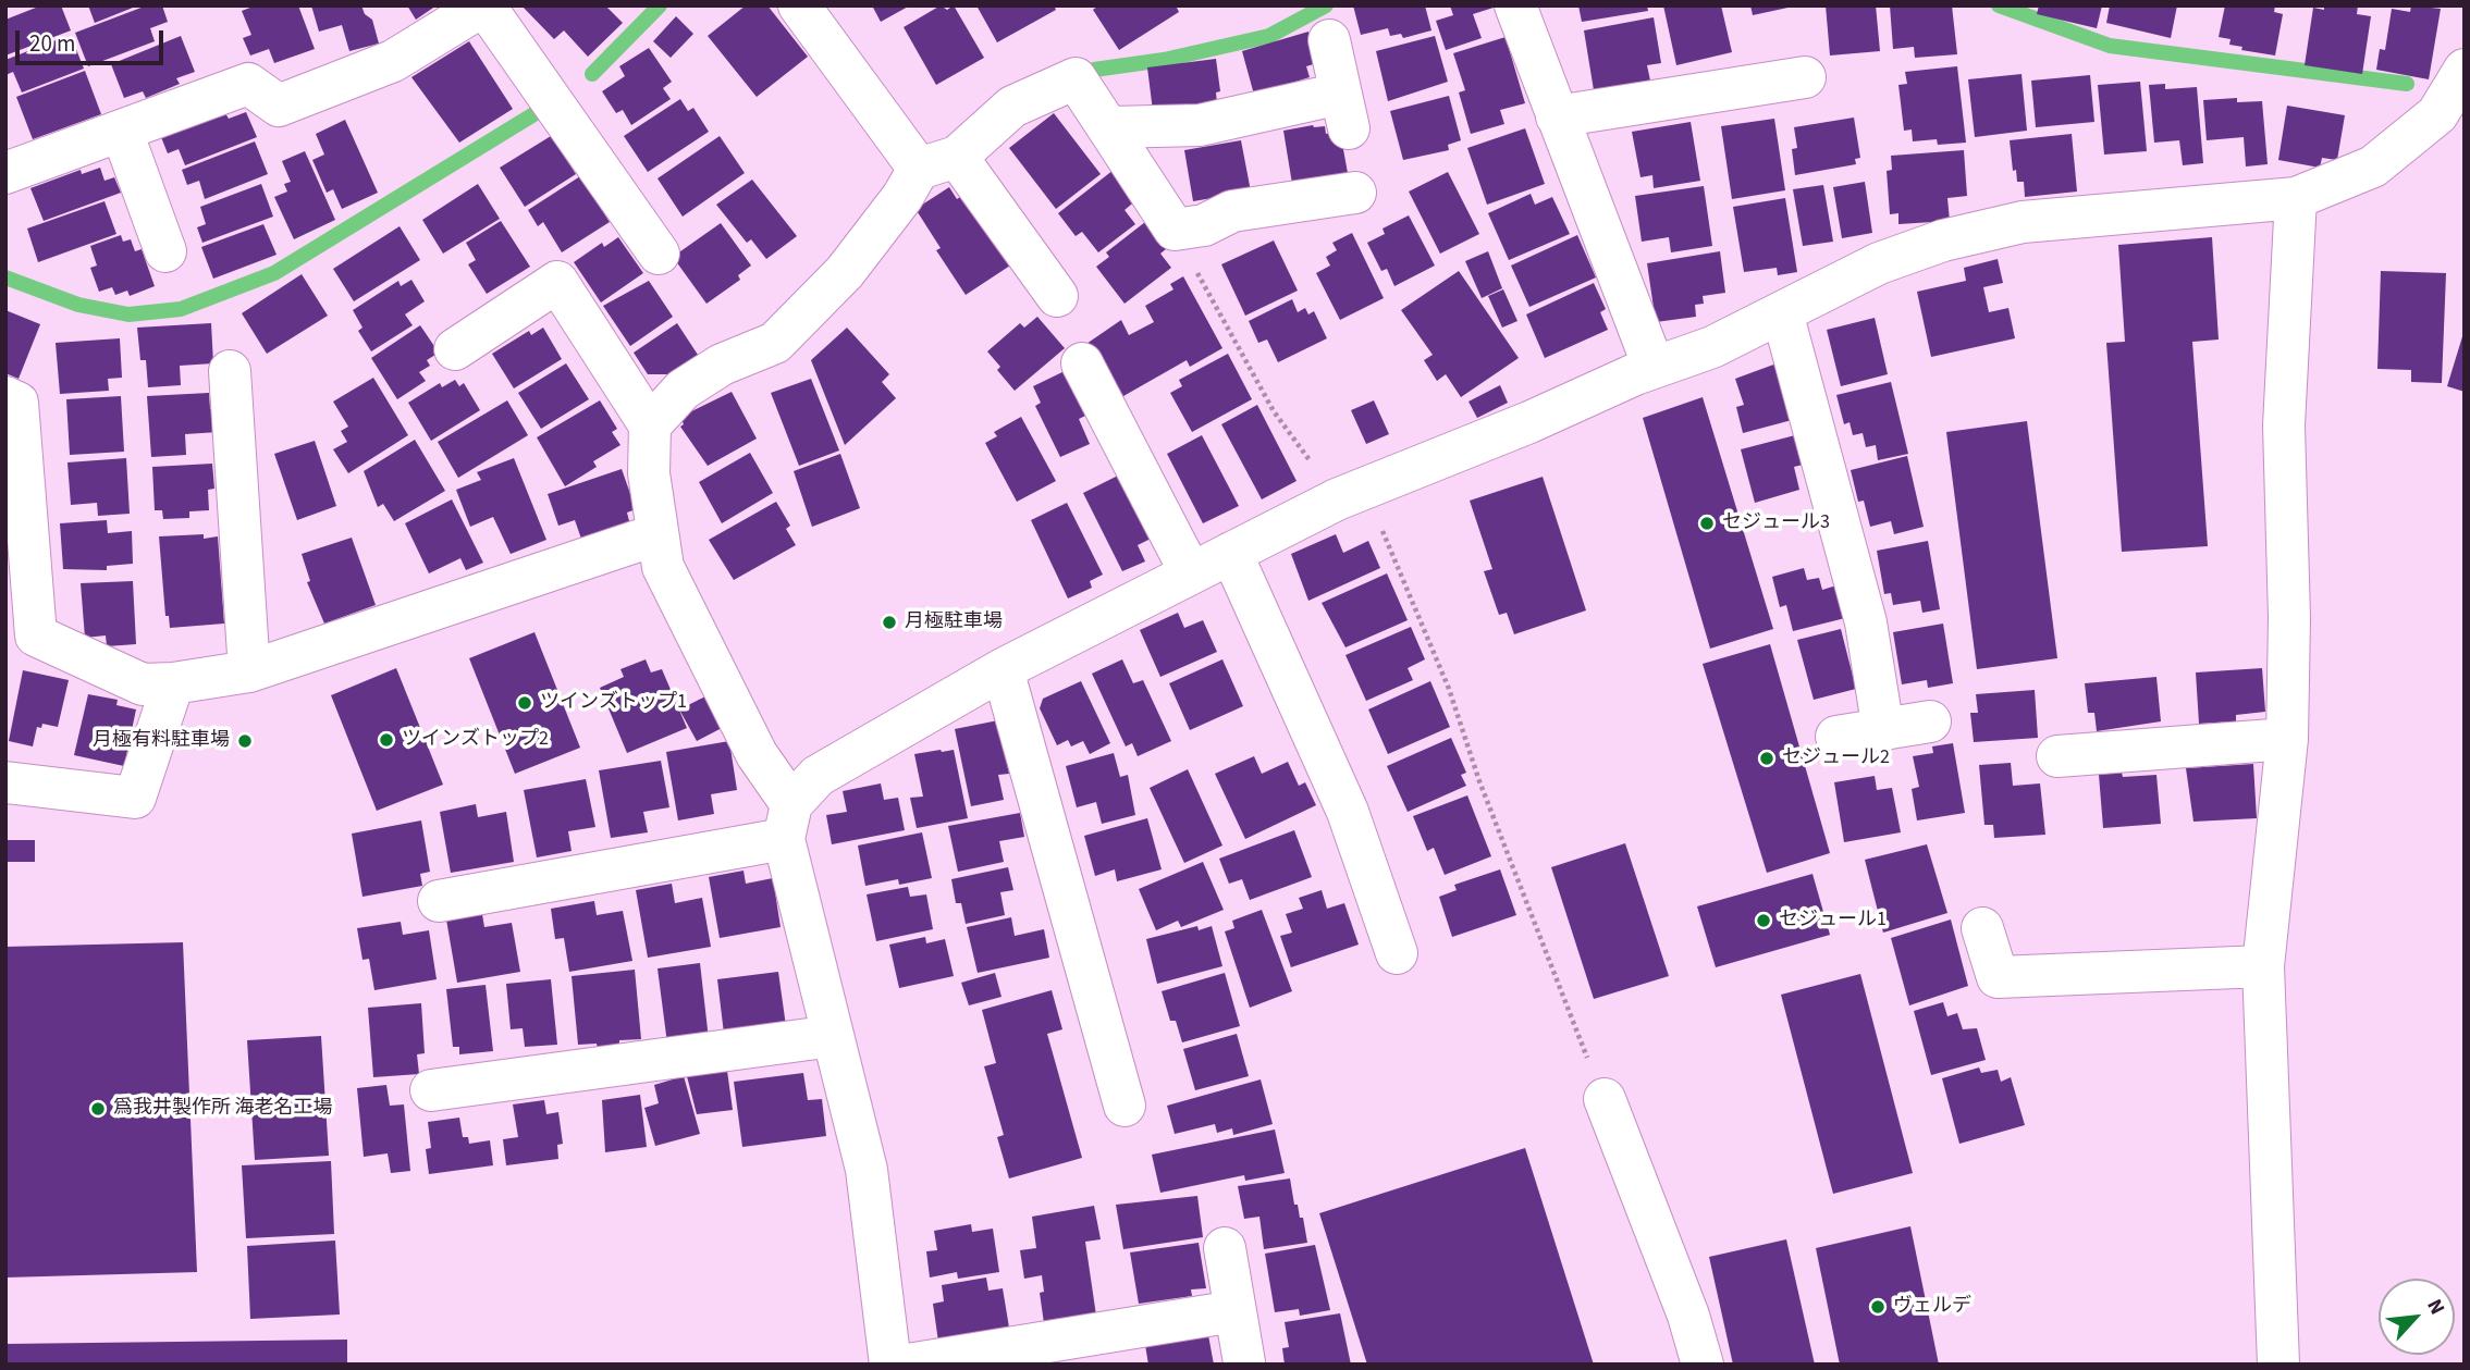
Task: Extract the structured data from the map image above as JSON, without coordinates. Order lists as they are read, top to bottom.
{
  "places": [
    "セジュール3",
    "月極駐車場",
    "ツインズトップ1",
    "ツインズトップ2",
    "月極有料駐車場",
    "セジュール2",
    "セジュール1",
    "爲我井製作所 海老名工場",
    "ヴェルデ"
  ],
  "scale_bar": "20 m",
  "north": "top right"
}
